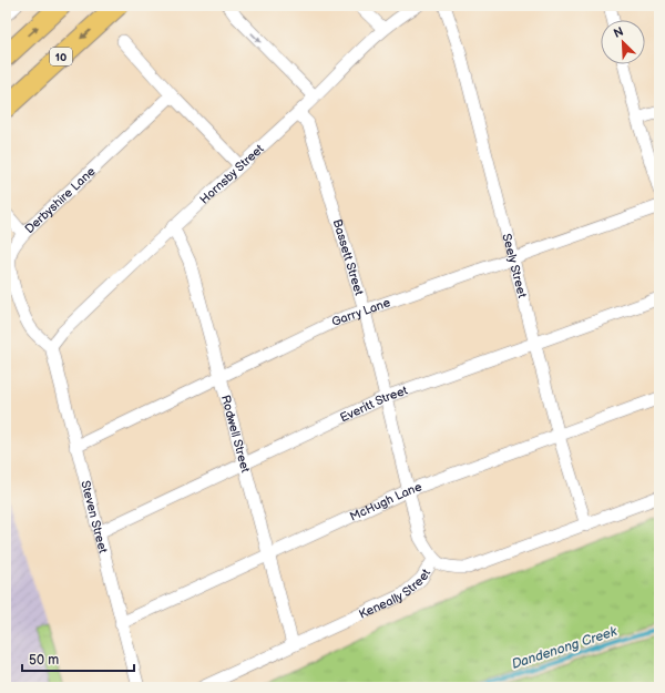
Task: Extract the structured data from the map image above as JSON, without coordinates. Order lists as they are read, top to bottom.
{
  "streets": {
    "main road": ["10"],
    "street": [
      "Hornsby Street",
      "Derbyshire Lane",
      "Bassett Street",
      "Seely Street",
      "Garry Lane",
      "Everitt Street",
      "Rodwell Street",
      "McHugh Lane",
      "Steven Street",
      "Keneally Street"
    ]
  },
  "crossings": [
    ["Hornsby Street", "Derbyshire Lane"],
    ["Hornsby Street", "Bassett Street"],
    ["Hornsby Street", "Rodwell Street"],
    ["Hornsby Street", "Steven Street"],
    ["Derbyshire Lane", "Steven Street"],
    ["Bassett Street", "Garry Lane"],
    ["Bassett Street", "Everitt Street"],
    ["Bassett Street", "McHugh Lane"],
    ["Bassett Street", "Keneally Street"],
    ["Seely Street", "Garry Lane"],
    ["Seely Street", "Everitt Street"],
    ["Seely Street", "McHugh Lane"],
    ["Seely Street", "Keneally Street"],
    ["Garry Lane", "Rodwell Street"],
    ["Garry Lane", "Steven Street"],
    ["Everitt Street", "Rodwell Street"],
    ["Everitt Street", "Steven Street"],
    ["Rodwell Street", "McHugh Lane"],
    ["Rodwell Street", "Keneally Street"],
    ["McHugh Lane", "Steven Street"]
  ],
  "water": ["Dandenong Creek"],
  "scale_bar": "50 m",
  "north": "top left"
}
